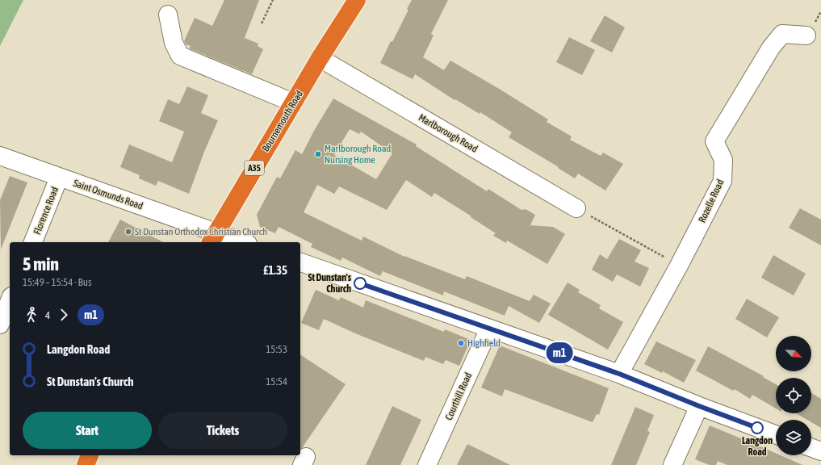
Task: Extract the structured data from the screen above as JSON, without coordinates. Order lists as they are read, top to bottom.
{
  "streets": {
    "highway": ["Bournemouth Road", "A35"],
    "street": [
      "Marlborough Road",
      "Saint Osmunds Road",
      "Rozelle Road",
      "Florence Road",
      "Courthill Road"
    ]
  },
  "crossings": [
    ["Bournemouth Road", "Marlborough Road"],
    ["Bournemouth Road", "Saint Osmunds Road"],
    ["Saint Osmunds Road", "Florence Road"]
  ],
  "places": [
    "Marlborough Road Nursing Home",
    "St Dunstan Orthodox Christian Church",
    "St Dunstan's Church",
    "Highfield",
    "Langdon Road"
  ],
  "lines": ["bus line m1"],
  "north": "bottom right",
  "page": {
    "on_map": "m1",
    "heading": ["5 min", "15:49 – 15:54 · Bus", "£1.35"],
    "legs": ["4", "m1"],
    "list": [
      {
        "name": "Langdon Road",
        "value": "15:53"
      },
      {
        "name": "St Dunstan's Church",
        "value": "15:54"
      }
    ],
    "buttons": ["Start", "Tickets"]
  }
}
